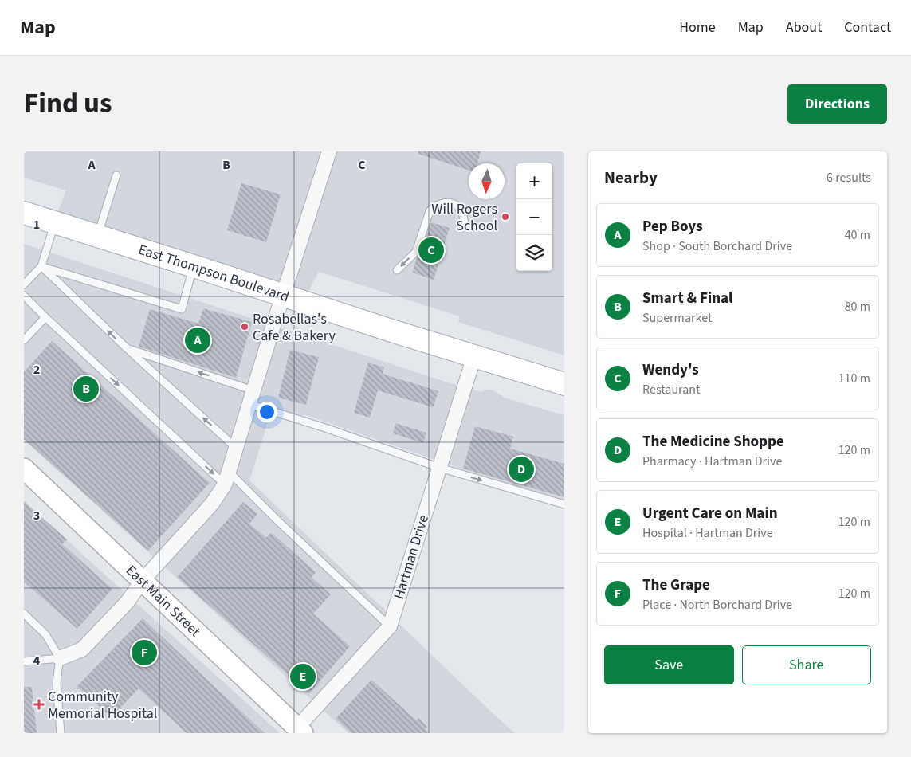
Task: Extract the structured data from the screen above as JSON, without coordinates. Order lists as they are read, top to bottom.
{
  "streets": {
    "main road": ["East Thompson Boulevard", "East Main Street"],
    "street": ["Hartman Drive"]
  },
  "crossings": [
    ["East Thompson Boulevard", "Hartman Drive"],
    ["Hartman Drive", "East Main Street"]
  ],
  "places": {
    "other": ["Will Rogers School", "Rosabellas's Cafe & Bakery"],
    "health": ["Community Memorial Hospital"]
  },
  "north": "bottom",
  "page": {
    "header": "Map",
    "nav": [
      "Home",
      "Map",
      "About",
      "Contact"
    ],
    "title": "Find us",
    "buttons": [
      "Directions",
      ["Save", "Share"]
    ],
    "heading": ["Nearby", "6 results"],
    "map_buttons": ["+", "−"],
    "list": [
      {
        "mark": "A",
        "name": "Pep Boys",
        "note": "Shop · South Borchard Drive",
        "value": "40 m"
      },
      {
        "mark": "B",
        "name": "Smart & Final",
        "note": "Supermarket",
        "value": "80 m"
      },
      {
        "mark": "C",
        "name": "Wendy's",
        "note": "Restaurant",
        "value": "110 m"
      },
      {
        "mark": "D",
        "name": "The Medicine Shoppe",
        "note": "Pharmacy · Hartman Drive",
        "value": "120 m"
      },
      {
        "mark": "E",
        "name": "Urgent Care on Main",
        "note": "Hospital · Hartman Drive",
        "value": "120 m"
      },
      {
        "mark": "F",
        "name": "The Grape",
        "note": "Place · North Borchard Drive",
        "value": "120 m"
      }
    ],
    "pins": [
      "C",
      "A",
      "B",
      "D",
      "F",
      "E"
    ]
  },
  "grid": {
    "columns": ["A", "B", "C"],
    "rows": [
      "1",
      "2",
      "3",
      "4"
    ]
  }
}
